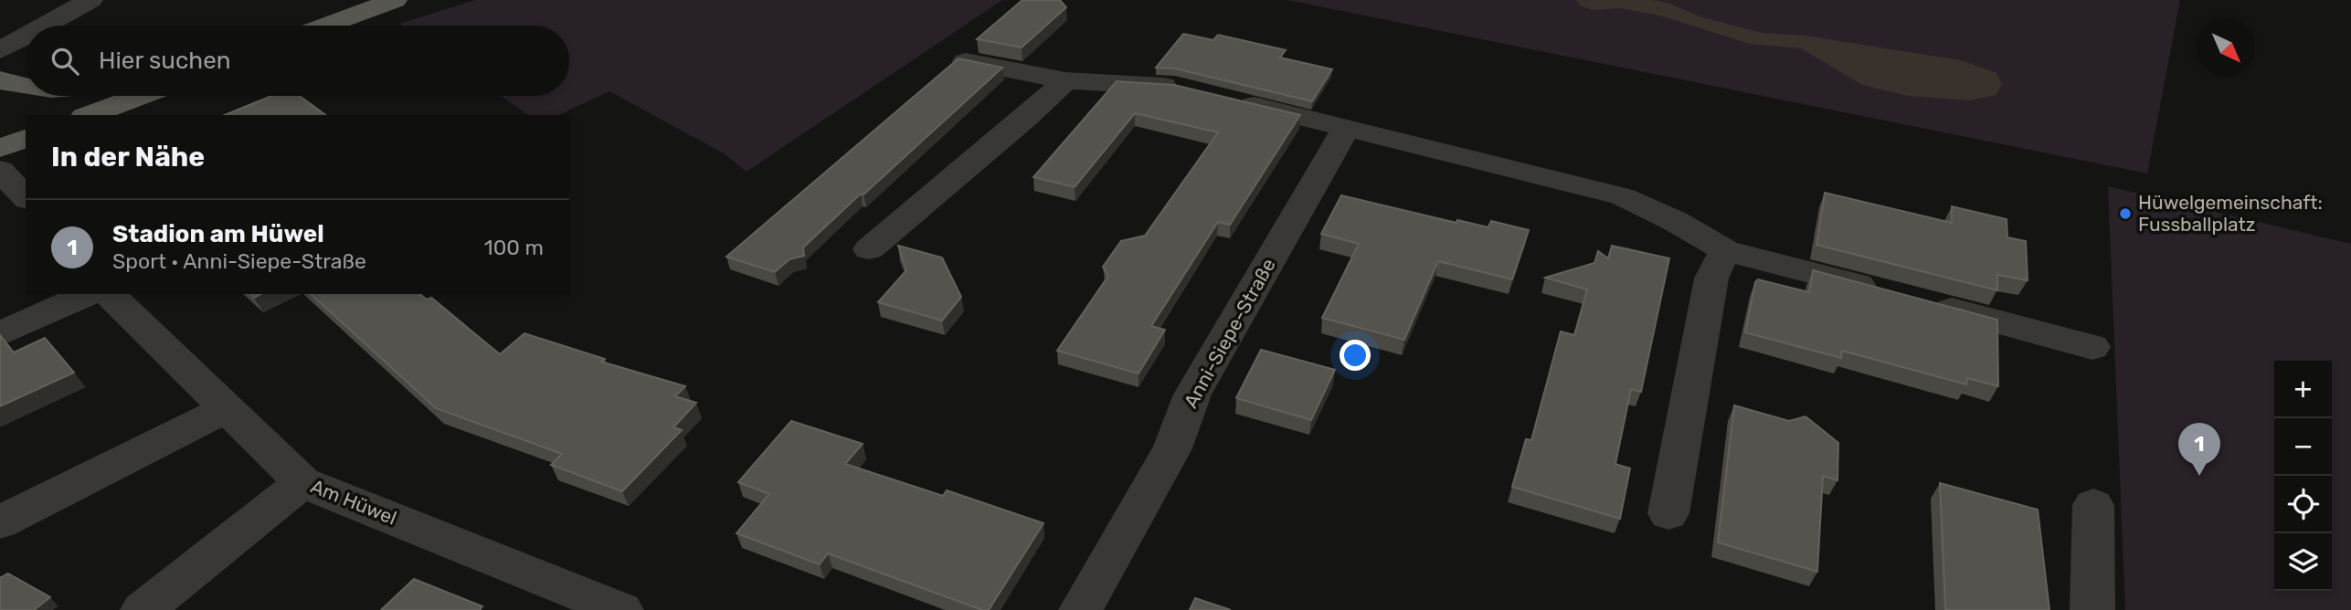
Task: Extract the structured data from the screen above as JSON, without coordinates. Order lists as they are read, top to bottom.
{
  "streets": {
    "street": ["Anni-Siepe-Straße", "Am Hüwel"]
  },
  "places": ["Hüwelgemeinschaft: Fussballplatz"],
  "north": "bottom right",
  "page": {
    "search": "Hier suchen",
    "heading": "In der Nähe",
    "list": [
      {
        "mark": "1",
        "name": "Stadion am Hüwel",
        "note": "Sport · Anni-Siepe-Straße",
        "value": "100 m"
      }
    ],
    "map_buttons": ["+", "−"],
    "pins": "1"
  }
}
